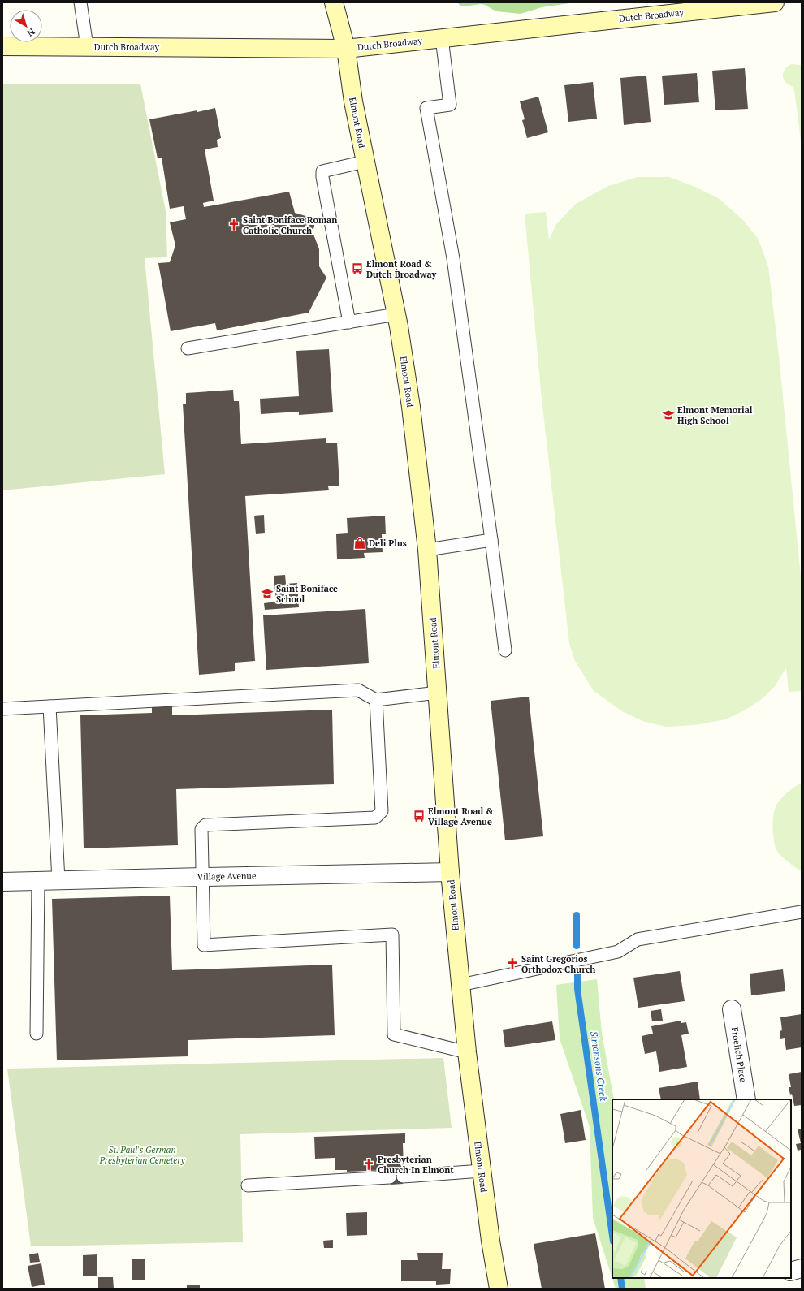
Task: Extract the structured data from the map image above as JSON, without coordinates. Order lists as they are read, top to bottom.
{
  "streets": {
    "main road": ["Dutch Broadway", "Elmont Road"],
    "street": ["Village Avenue", "Froelich Place"]
  },
  "crossings": [
    ["Dutch Broadway", "Elmont Road"],
    ["Elmont Road", "Village Avenue"]
  ],
  "water": ["Simonsons Creek"],
  "parks": ["St. Paul's German Presbyterian Cemetery"],
  "places": {
    "church": ["Saint Boniface Roman Catholic Church", "Saint Gregorios Orthodox Church", "Presbyterian Church In Elmont"],
    "bus stop": ["Elmont Road & Dutch Broadway", "Elmont Road & Village Avenue"],
    "school or university": ["Elmont Memorial High School", "Saint Boniface School"],
    "shop": ["Deli Plus"]
  },
  "north": "bottom right"
}
